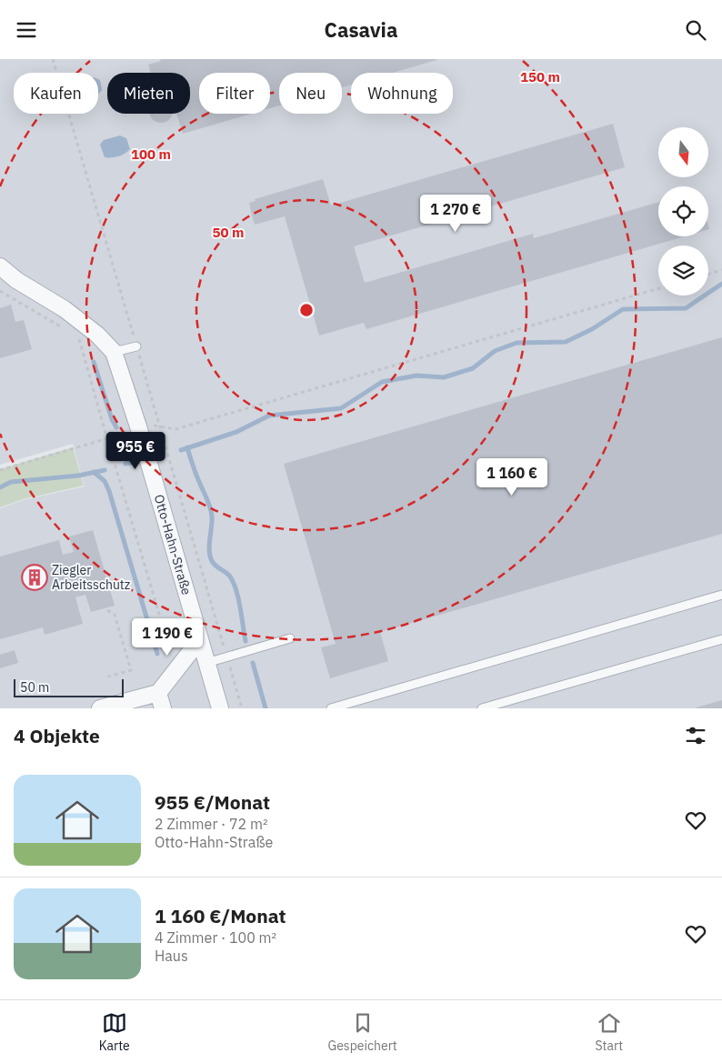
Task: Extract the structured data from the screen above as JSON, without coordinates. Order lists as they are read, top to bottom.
{
  "streets": {
    "street": ["Otto-Hahn-Straße"]
  },
  "places": {
    "building": ["Ziegler Arbeitsschutz"]
  },
  "scale_bar": "50 m",
  "north": "bottom",
  "page": {
    "header": "Casavia",
    "chip": [
      "Kaufen",
      "Mieten",
      "Filter",
      "Neu",
      "Wohnung"
    ],
    "price": [
      "1 270 €",
      "955 €",
      "1 160 €",
      "1 190 €"
    ],
    "scale": "50 m",
    "heading": "4 Objekte",
    "list": [
      {
        "name": "955 €/Monat",
        "note": "2 Zimmer · 72 m² · Otto-Hahn-Straße"
      },
      {
        "name": "1 160 €/Monat",
        "note": "4 Zimmer · 100 m² · Haus"
      }
    ],
    "tabs": ["Karte", "Gespeichert", "Start"]
  },
  "rings": ["150 m", "100 m", "50 m"]
}
